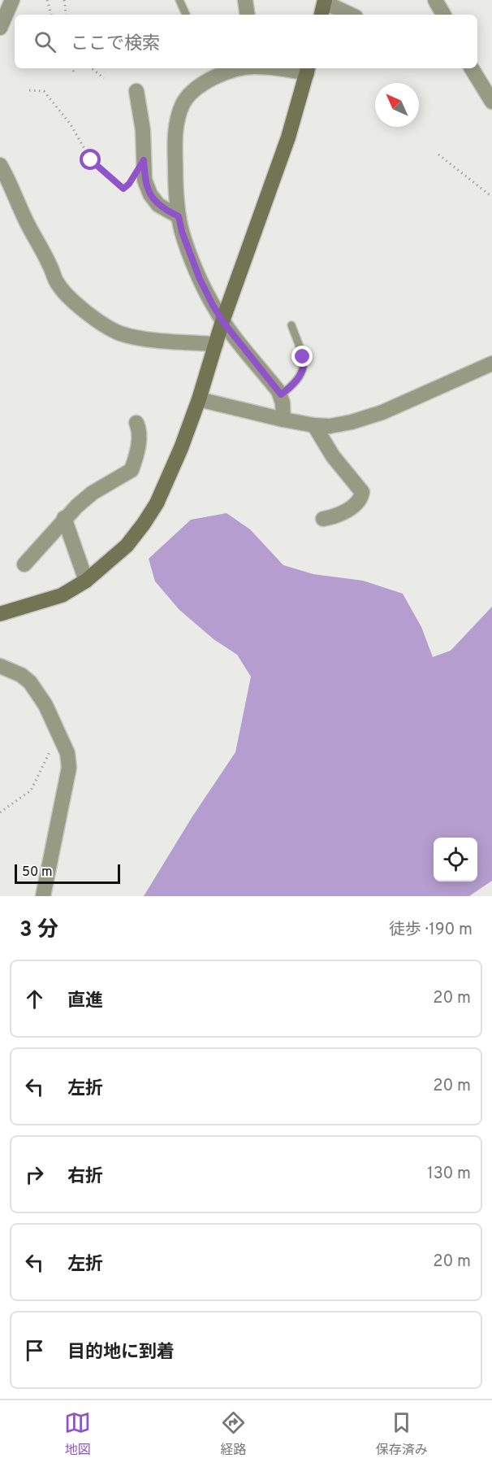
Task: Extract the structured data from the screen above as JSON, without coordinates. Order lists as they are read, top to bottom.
{
  "scale_bar": "50 m",
  "north": "top left",
  "page": {
    "search": "ここで検索",
    "scale": "50 m",
    "heading": ["3 分", "徒歩 · 190 m"],
    "list": [
      ["直進", "20 m"],
      ["左折", "20 m"],
      ["右折", "130 m"],
      ["左折", "20 m"],
      "目的地に到着"
    ],
    "nav": ["地図", "経路", "保存済み"]
  }
}
